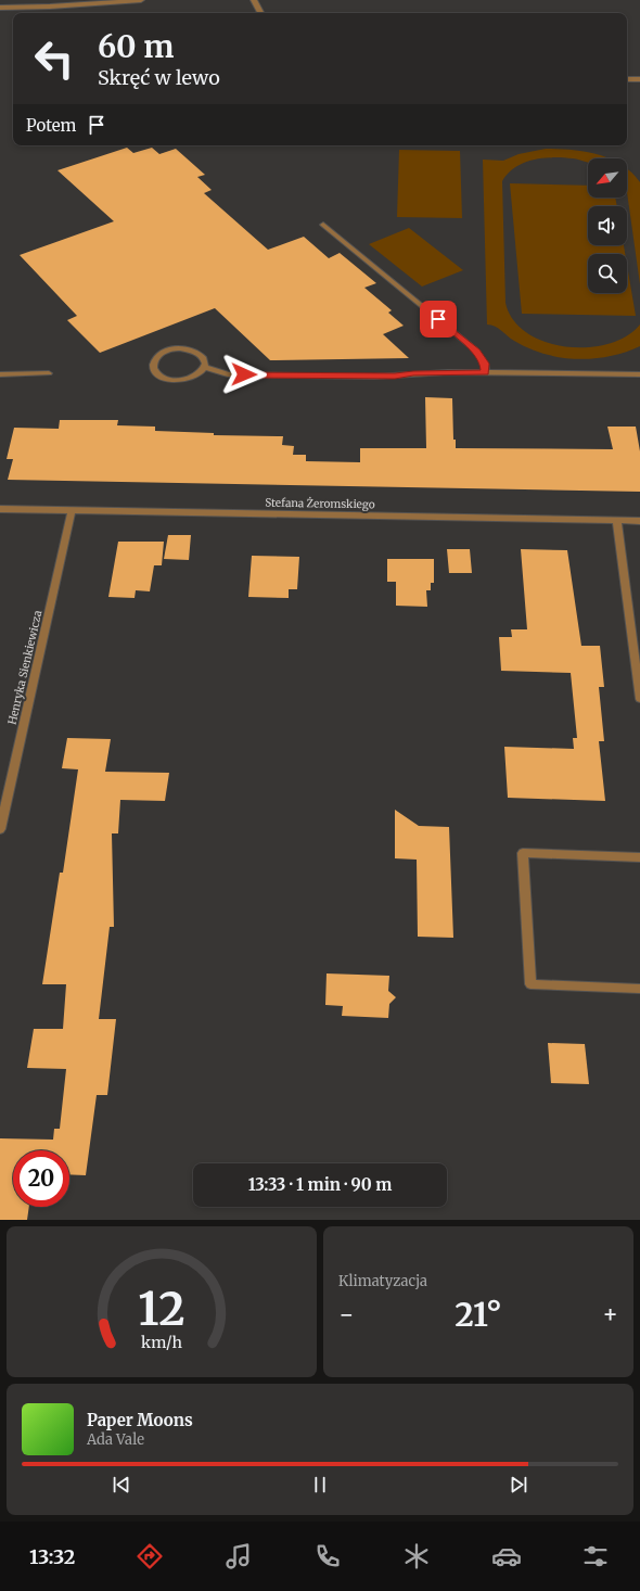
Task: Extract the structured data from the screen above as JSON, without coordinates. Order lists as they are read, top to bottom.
{
  "streets": {
    "street": ["Stefana Żeromskiego", "Henryka Sienkiewicza"]
  },
  "crossings": [
    ["Stefana Żeromskiego", "Henryka Sienkiewicza"]
  ],
  "north": "bottom left",
  "page": {
    "turn": ["60 m", "Skręć w lewo"],
    "then": "Potem",
    "limit": "20",
    "trip": "13:33 · 1 min · 90 m",
    "tile": "Klimatyzacja",
    "heat": ["−", "21°", "+"],
    "song": ["Paper Moons", "Ada Vale"],
    "tabs": "13:32",
    "gauge": ["12", "km/h"]
  }
}
